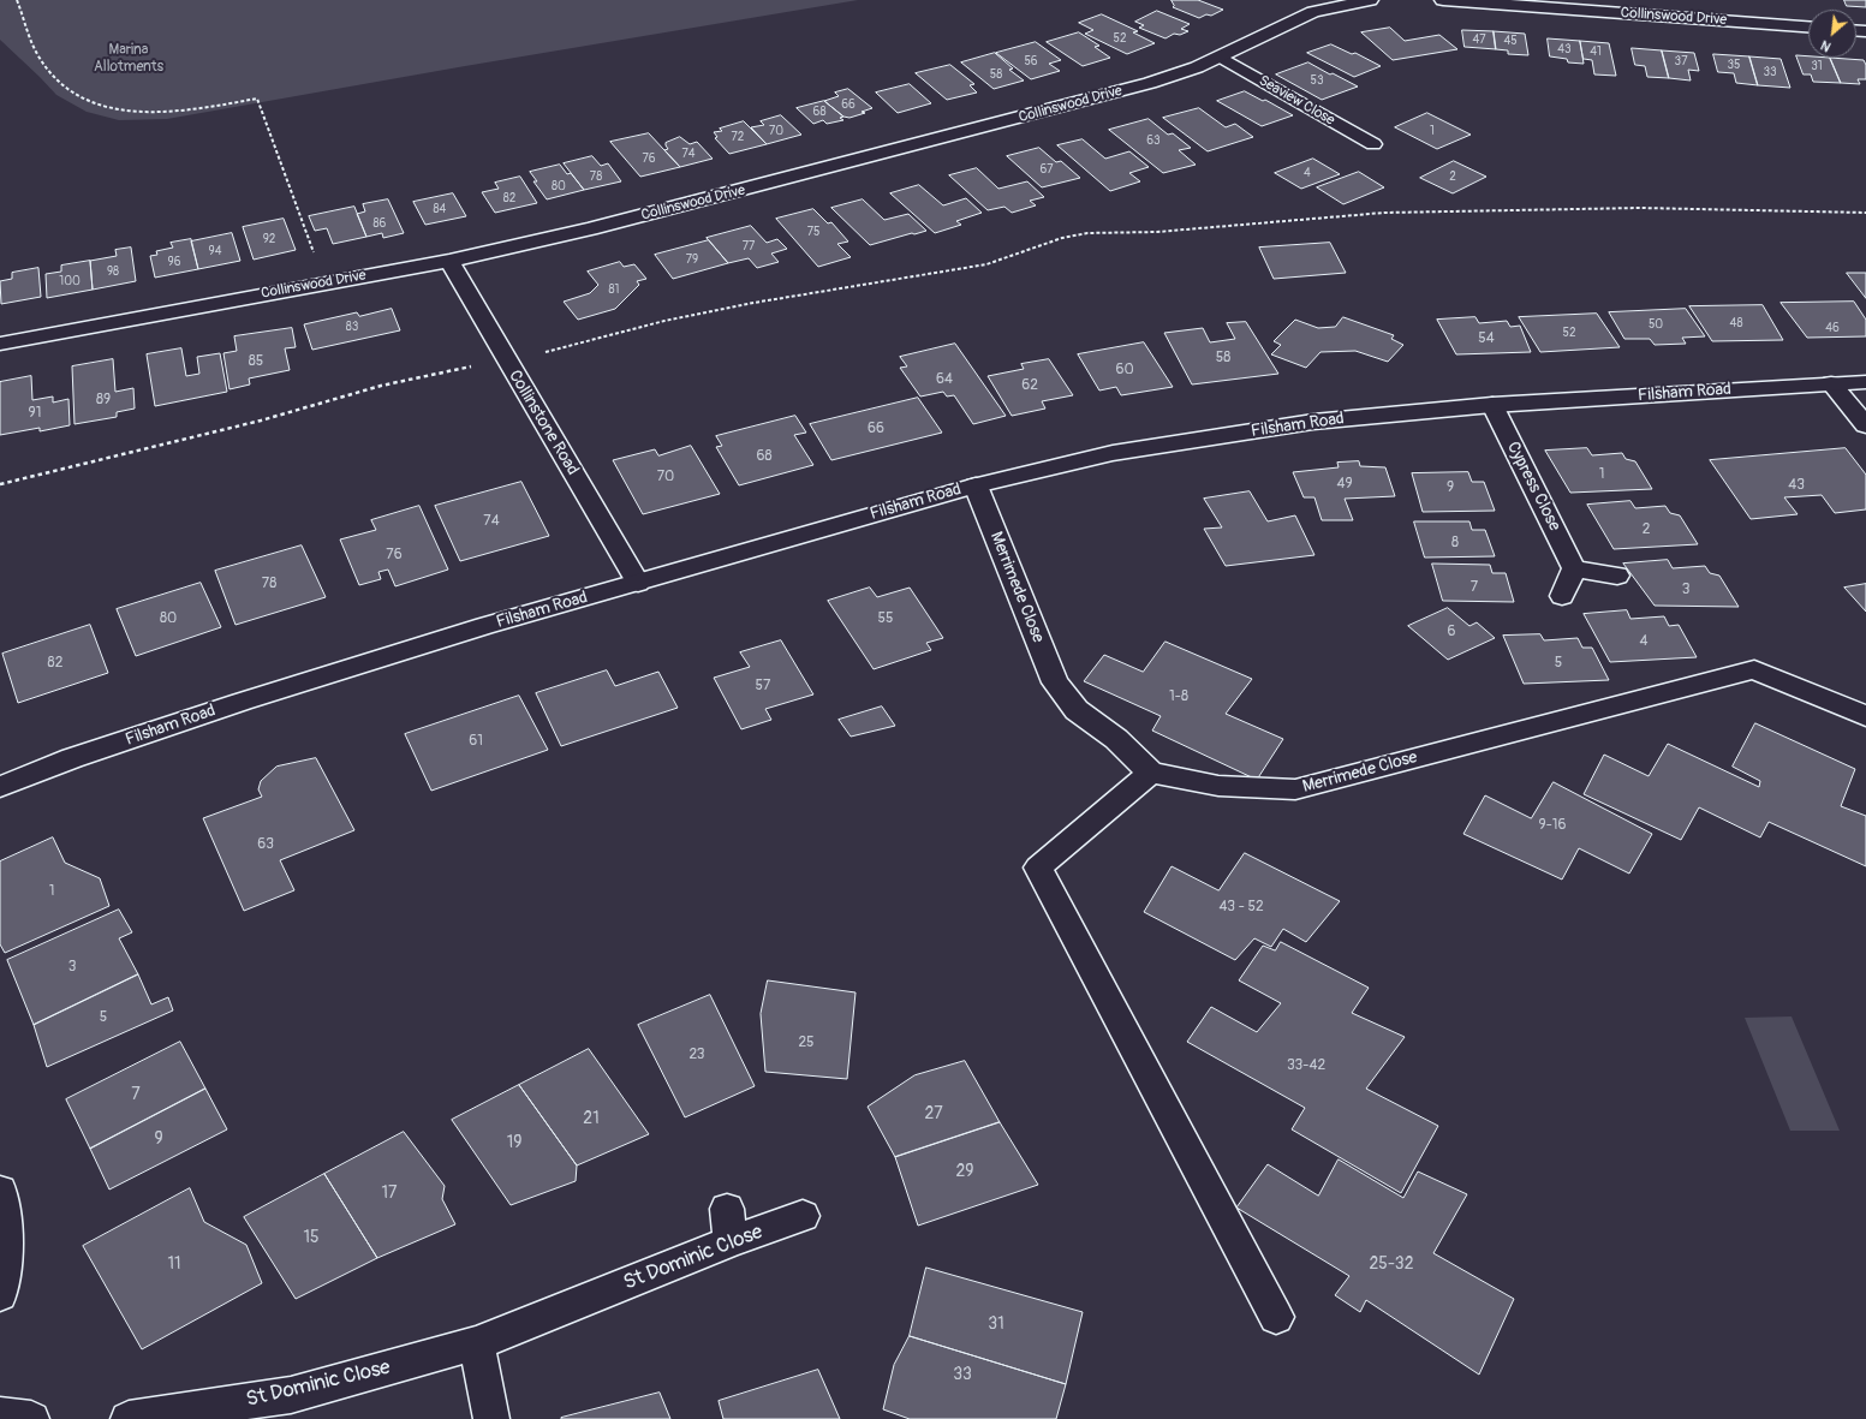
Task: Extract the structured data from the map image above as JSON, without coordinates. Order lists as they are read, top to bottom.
{
  "streets": {
    "street": [
      "Collinswood Drive",
      "Filsham Road",
      "Collinstone Road",
      "Cypress Close",
      "Merrimede Close",
      "St Dominic Close"
    ],
    "lane": ["Seaview Close"]
  },
  "crossings": [
    ["Collinswood Drive", "Seaview Close"],
    ["Collinswood Drive", "Collinstone Road"],
    ["Filsham Road", "Collinstone Road"],
    ["Filsham Road", "Cypress Close"],
    ["Filsham Road", "Merrimede Close"]
  ],
  "parks": ["Marina Allotments"],
  "house_numbers": [
    "52",
    "47",
    "45",
    "43",
    "41",
    "56",
    "37",
    "35",
    "31",
    "33",
    "58",
    "53",
    "66",
    "68",
    "70",
    "1",
    "72",
    "63",
    "74",
    "76",
    "67",
    "4",
    "78",
    "2",
    "80",
    "82",
    "84",
    "86",
    "75",
    "92",
    "77",
    "94",
    "79",
    "96",
    "98",
    "100",
    "81",
    "48",
    "50",
    "83",
    "46",
    "52",
    "54",
    "58",
    "85",
    "60",
    "64",
    "62",
    "89",
    "91",
    "66",
    "68",
    "1",
    "70",
    "49",
    "43",
    "9",
    "74",
    "2",
    "8",
    "76",
    "78",
    "7",
    "3",
    "80",
    "55",
    "6",
    "4",
    "82",
    "5",
    "57",
    "1-8",
    "61",
    "9-16",
    "63",
    "1",
    "43 - 52",
    "3",
    "5",
    "25",
    "23",
    "33-42",
    "7",
    "27",
    "21",
    "9",
    "19",
    "29",
    "17",
    "15",
    "11",
    "25-32",
    "31",
    "33"
  ],
  "north": "bottom left"
}
